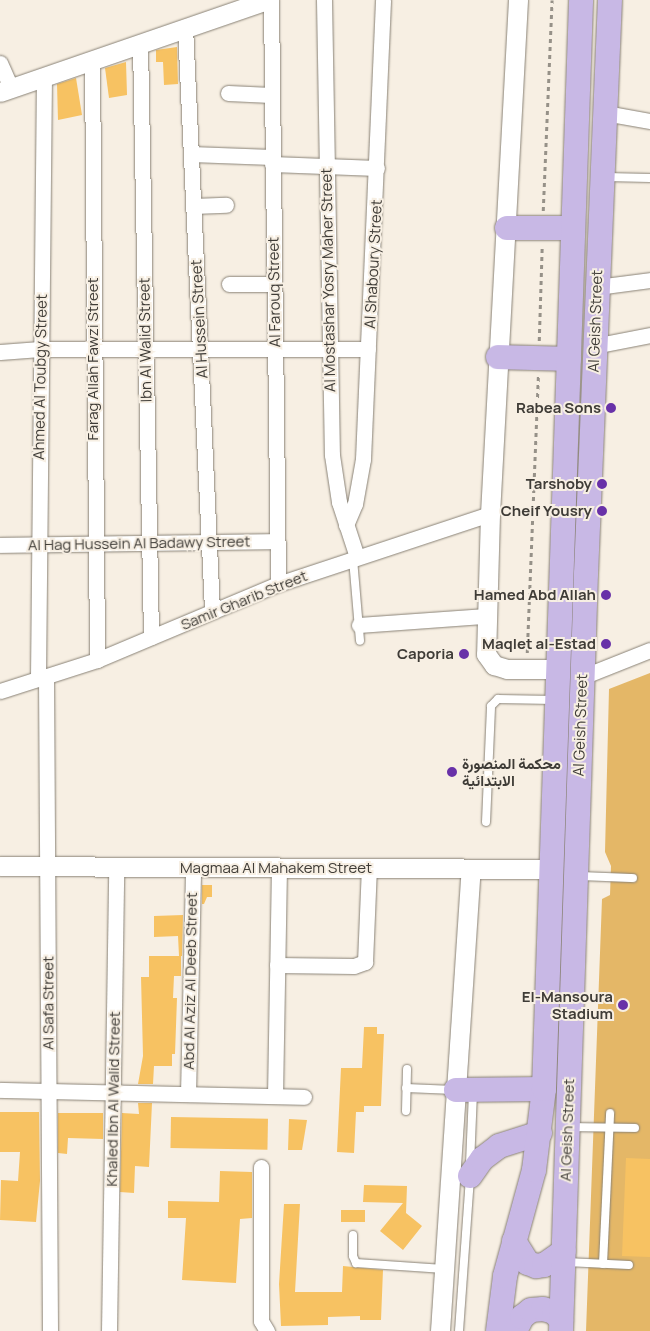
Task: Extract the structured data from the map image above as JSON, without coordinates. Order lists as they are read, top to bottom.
{
  "streets": {
    "main road": ["Al Geish Street"],
    "street": [
      "Al Shaboury Street",
      "Al Mostashar Yosry Maher Street",
      "Al Farouq Street",
      "Al Hussein Street",
      "Ibn Al Walid Street",
      "Farag Allah Fawzi Street",
      "Ahmed Al Toubgy Street",
      "Al Hag Hussein Al Badawy Street",
      "Samir Gharib Street",
      "Magmaa Al Mahakem Street",
      "Abd Al Aziz Al Deeb Street",
      "Al Safa Street",
      "Khaled Ibn Al Walid Street"
    ]
  },
  "crossings": [
    ["Al Shaboury Street", "Al Mostashar Yosry Maher Street"],
    ["Al Mostashar Yosry Maher Street", "Samir Gharib Street"],
    ["Al Farouq Street", "Al Hag Hussein Al Badawy Street"],
    ["Al Farouq Street", "Samir Gharib Street"],
    ["Al Hussein Street", "Al Hag Hussein Al Badawy Street"],
    ["Al Hussein Street", "Samir Gharib Street"],
    ["Al Geish Street", "Samir Gharib Street"],
    ["Al Geish Street", "Magmaa Al Mahakem Street"],
    ["Ibn Al Walid Street", "Al Hag Hussein Al Badawy Street"],
    ["Ibn Al Walid Street", "Samir Gharib Street"],
    ["Farag Allah Fawzi Street", "Al Hag Hussein Al Badawy Street"],
    ["Farag Allah Fawzi Street", "Samir Gharib Street"],
    ["Ahmed Al Toubgy Street", "Al Hag Hussein Al Badawy Street"],
    ["Ahmed Al Toubgy Street", "Samir Gharib Street"],
    ["Ahmed Al Toubgy Street", "Al Safa Street"],
    ["Samir Gharib Street", "Al Safa Street"],
    ["Magmaa Al Mahakem Street", "Abd Al Aziz Al Deeb Street"],
    ["Magmaa Al Mahakem Street", "Al Safa Street"],
    ["Magmaa Al Mahakem Street", "Khaled Ibn Al Walid Street"]
  ],
  "places": [
    "Rabea Sons",
    "Tarshoby",
    "Cheif Yousry",
    "Hamed Abd Allah",
    "Maqlet al-Estad",
    "Caporia",
    "محكمة المنصورة الابتدائية",
    "El-Mansoura Stadium"
  ]
}
